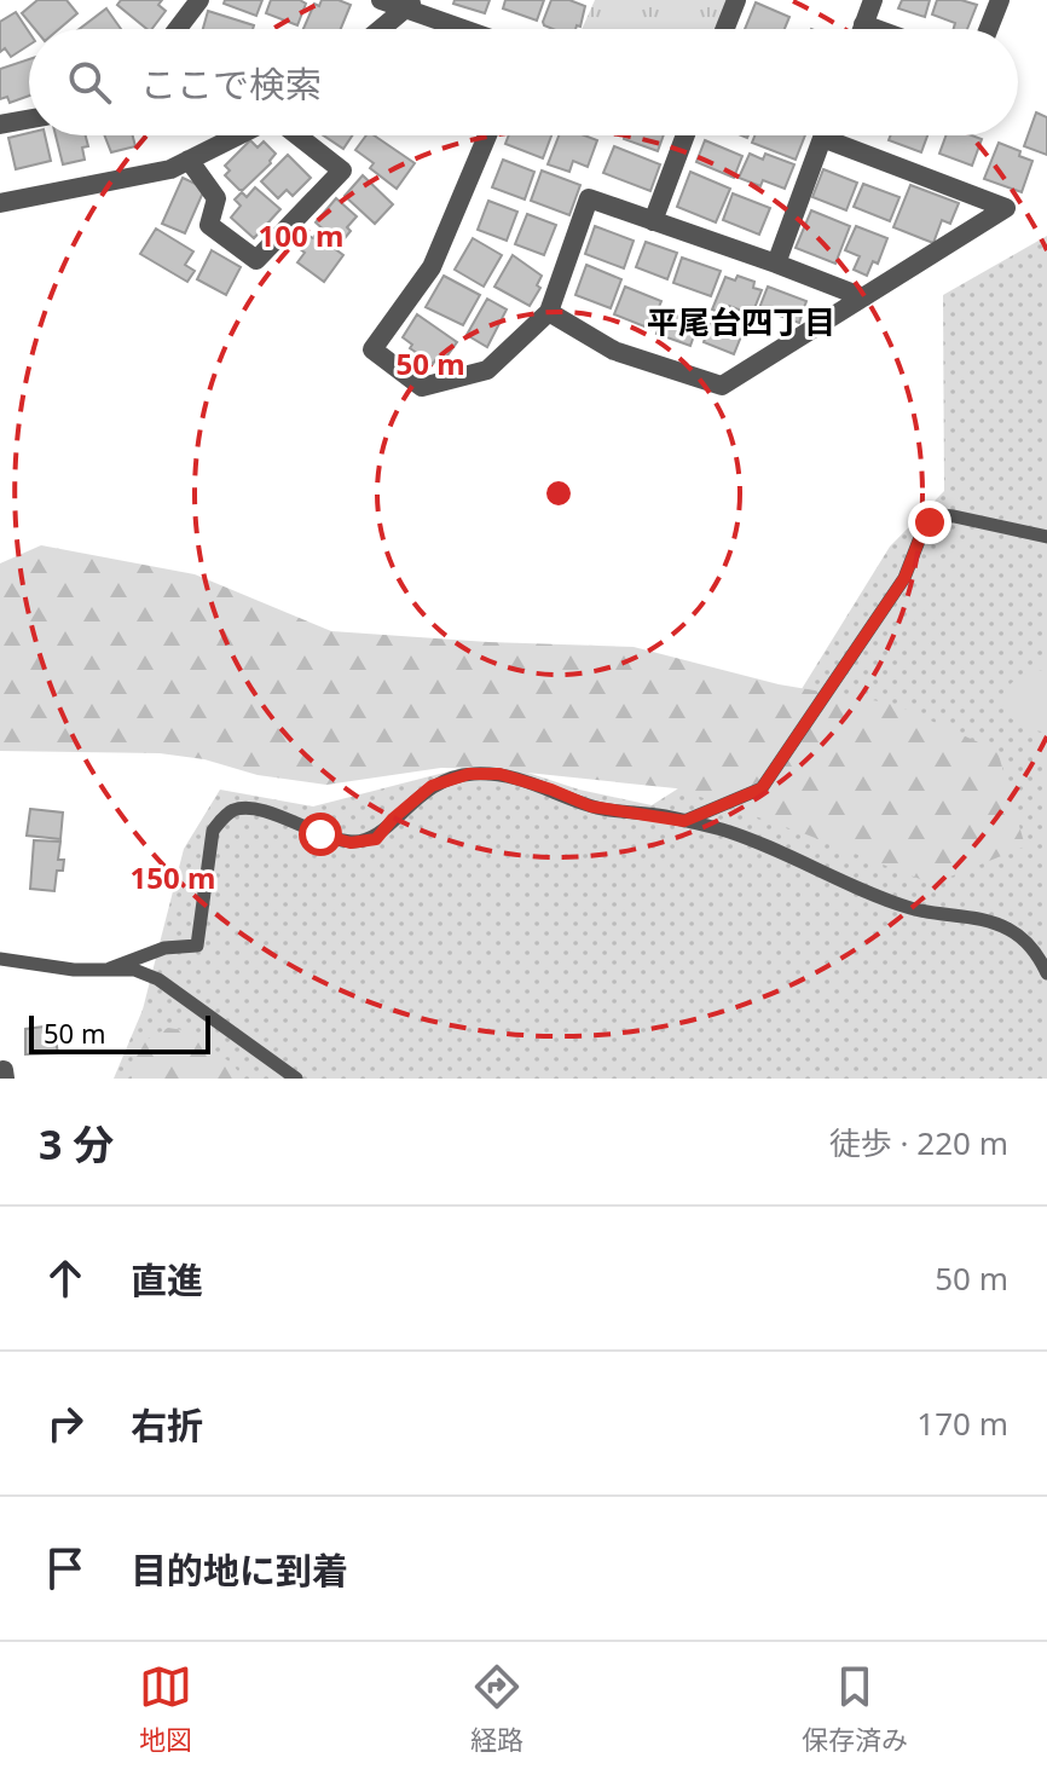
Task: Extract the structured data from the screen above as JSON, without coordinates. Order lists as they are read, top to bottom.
{
  "districts": ["平尾台四丁目"],
  "scale_bar": "50 m",
  "page": {
    "search": "ここで検索",
    "scale": "50 m",
    "heading": ["3 分", "徒歩 · 220 m"],
    "list": [
      ["直進", "50 m"],
      ["右折", "170 m"],
      "目的地に到着"
    ],
    "nav": ["地図", "経路", "保存済み"]
  },
  "rings": ["100 m", "50 m", "150 m"]
}
